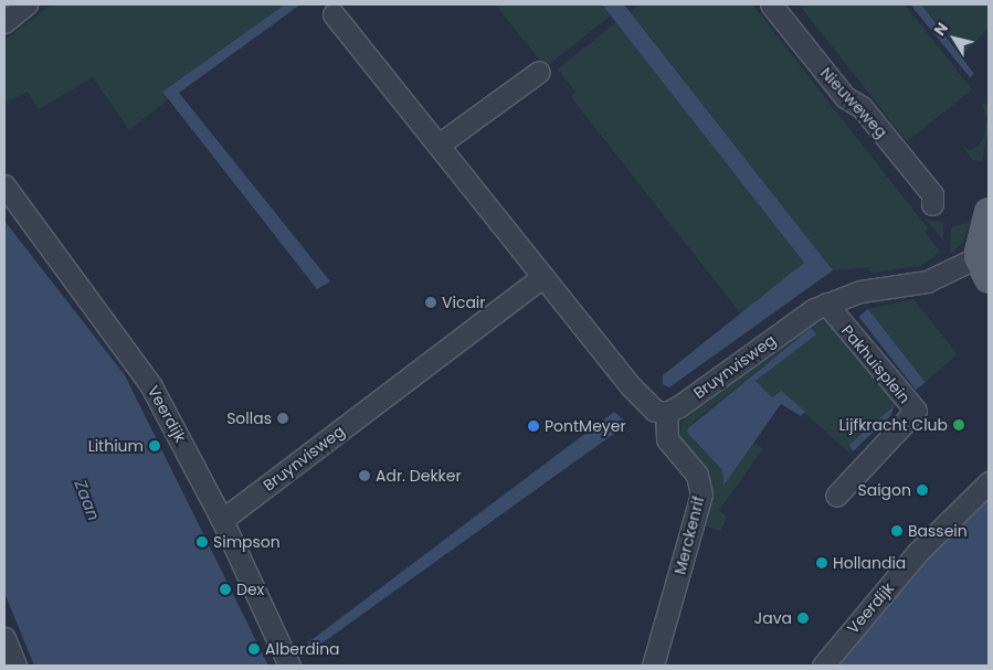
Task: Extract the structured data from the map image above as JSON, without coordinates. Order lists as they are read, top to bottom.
{
  "streets": {
    "street": [
      "Nieuweweg",
      "Pakhuisplein",
      "Bruynvisweg",
      "Veerdijk",
      "Merckenrif"
    ]
  },
  "crossings": [
    ["Pakhuisplein", "Bruynvisweg"],
    ["Bruynvisweg", "Veerdijk"],
    ["Bruynvisweg", "Merckenrif"]
  ],
  "water": ["Zaan"],
  "places": [
    "Vicair",
    "Sollas",
    "Lijfkracht Club",
    "PontMeyer",
    "Lithium",
    "Adr. Dekker",
    "Saigon",
    "Bassein",
    "Simpson",
    "Hollandia",
    "Dex",
    "Java",
    "Alberdina"
  ],
  "north": "top left"
}
